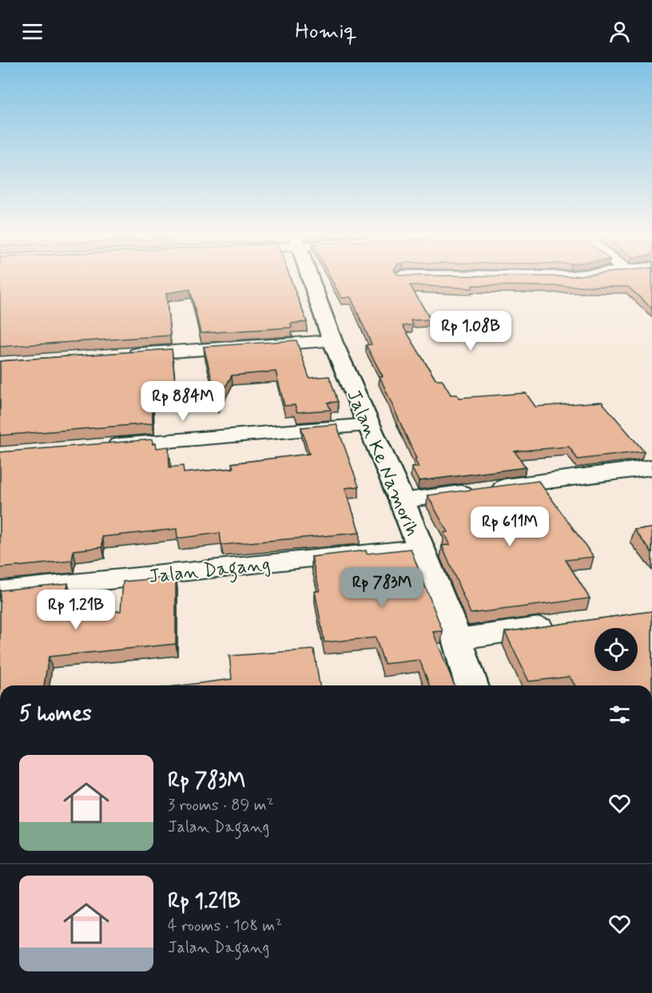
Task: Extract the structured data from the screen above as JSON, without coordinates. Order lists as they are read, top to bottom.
{
  "streets": {
    "street": ["Jalan Ke Namorih", "Jalan Dagang"]
  },
  "crossings": [
    ["Jalan Ke Namorih", "Jalan Dagang"]
  ],
  "page": {
    "header": "Homiq",
    "price": [
      "Rp 1.08B",
      "Rp 884M",
      "Rp 611M",
      "Rp 783M",
      "Rp 1.21B"
    ],
    "heading": "5 homes",
    "list": [
      {
        "name": "Rp 783M",
        "note": "3 rooms · 89 m² · Jalan Dagang"
      },
      {
        "name": "Rp 1.21B",
        "note": "4 rooms · 108 m² · Jalan Dagang"
      }
    ]
  }
}
